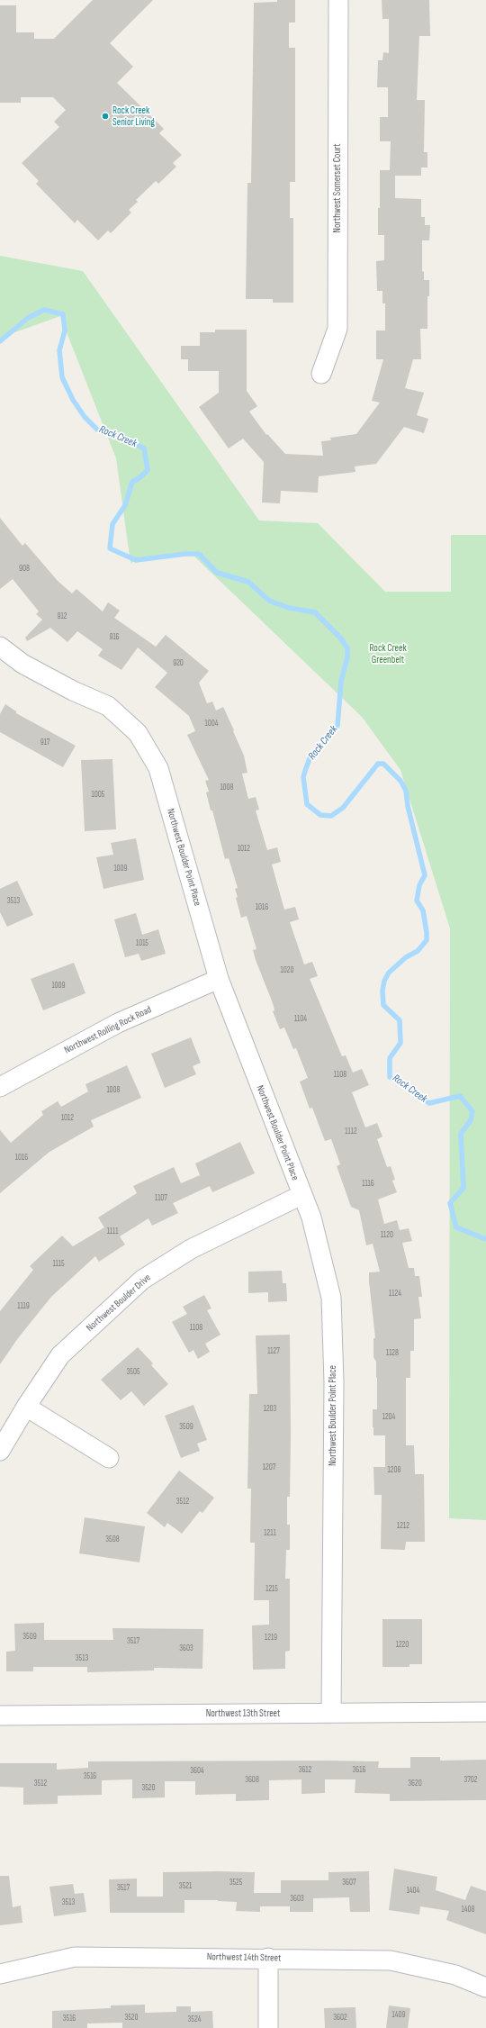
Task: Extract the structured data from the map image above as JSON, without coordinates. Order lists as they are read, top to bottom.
{
  "streets": {
    "street": [
      "Northwest Somerset Court",
      "Northwest Boulder Point Place",
      "Northwest Rolling Rock Road",
      "Northwest Boulder Drive",
      "Northwest 13th Street",
      "Northwest 14th Street"
    ]
  },
  "crossings": [
    ["Northwest Boulder Point Place", "Northwest Rolling Rock Road"],
    ["Northwest Boulder Point Place", "Northwest Boulder Drive"],
    ["Northwest Boulder Point Place", "Northwest 13th Street"]
  ],
  "water": ["Rock Creek"],
  "parks": ["Rock Creek Greenbelt"],
  "places": ["Rock Creek Senior Living"],
  "house_numbers": [
    "908",
    "912",
    "916",
    "920",
    "1004",
    "917",
    "1008",
    "1005",
    "1012",
    "1009",
    "3513",
    "1016",
    "1015",
    "1020",
    "1009",
    "1104",
    "1108",
    "1008",
    "1012",
    "1112",
    "1016",
    "1116",
    "1107",
    "1111",
    "1120",
    "1115",
    "1124",
    "1119",
    "1108",
    "1127",
    "1128",
    "3505",
    "1203",
    "1204",
    "3509",
    "1207",
    "1208",
    "3512",
    "1212",
    "1211",
    "3508",
    "1215",
    "3509",
    "1219",
    "3517",
    "1220",
    "3603",
    "3513",
    "3612",
    "3616",
    "3604",
    "3516",
    "3608",
    "3702",
    "3512",
    "3620",
    "3520",
    "3525",
    "3607",
    "3521",
    "3517",
    "1404",
    "3603",
    "3513",
    "1408",
    "1409",
    "3520",
    "3602",
    "3516",
    "3524"
  ]
}
